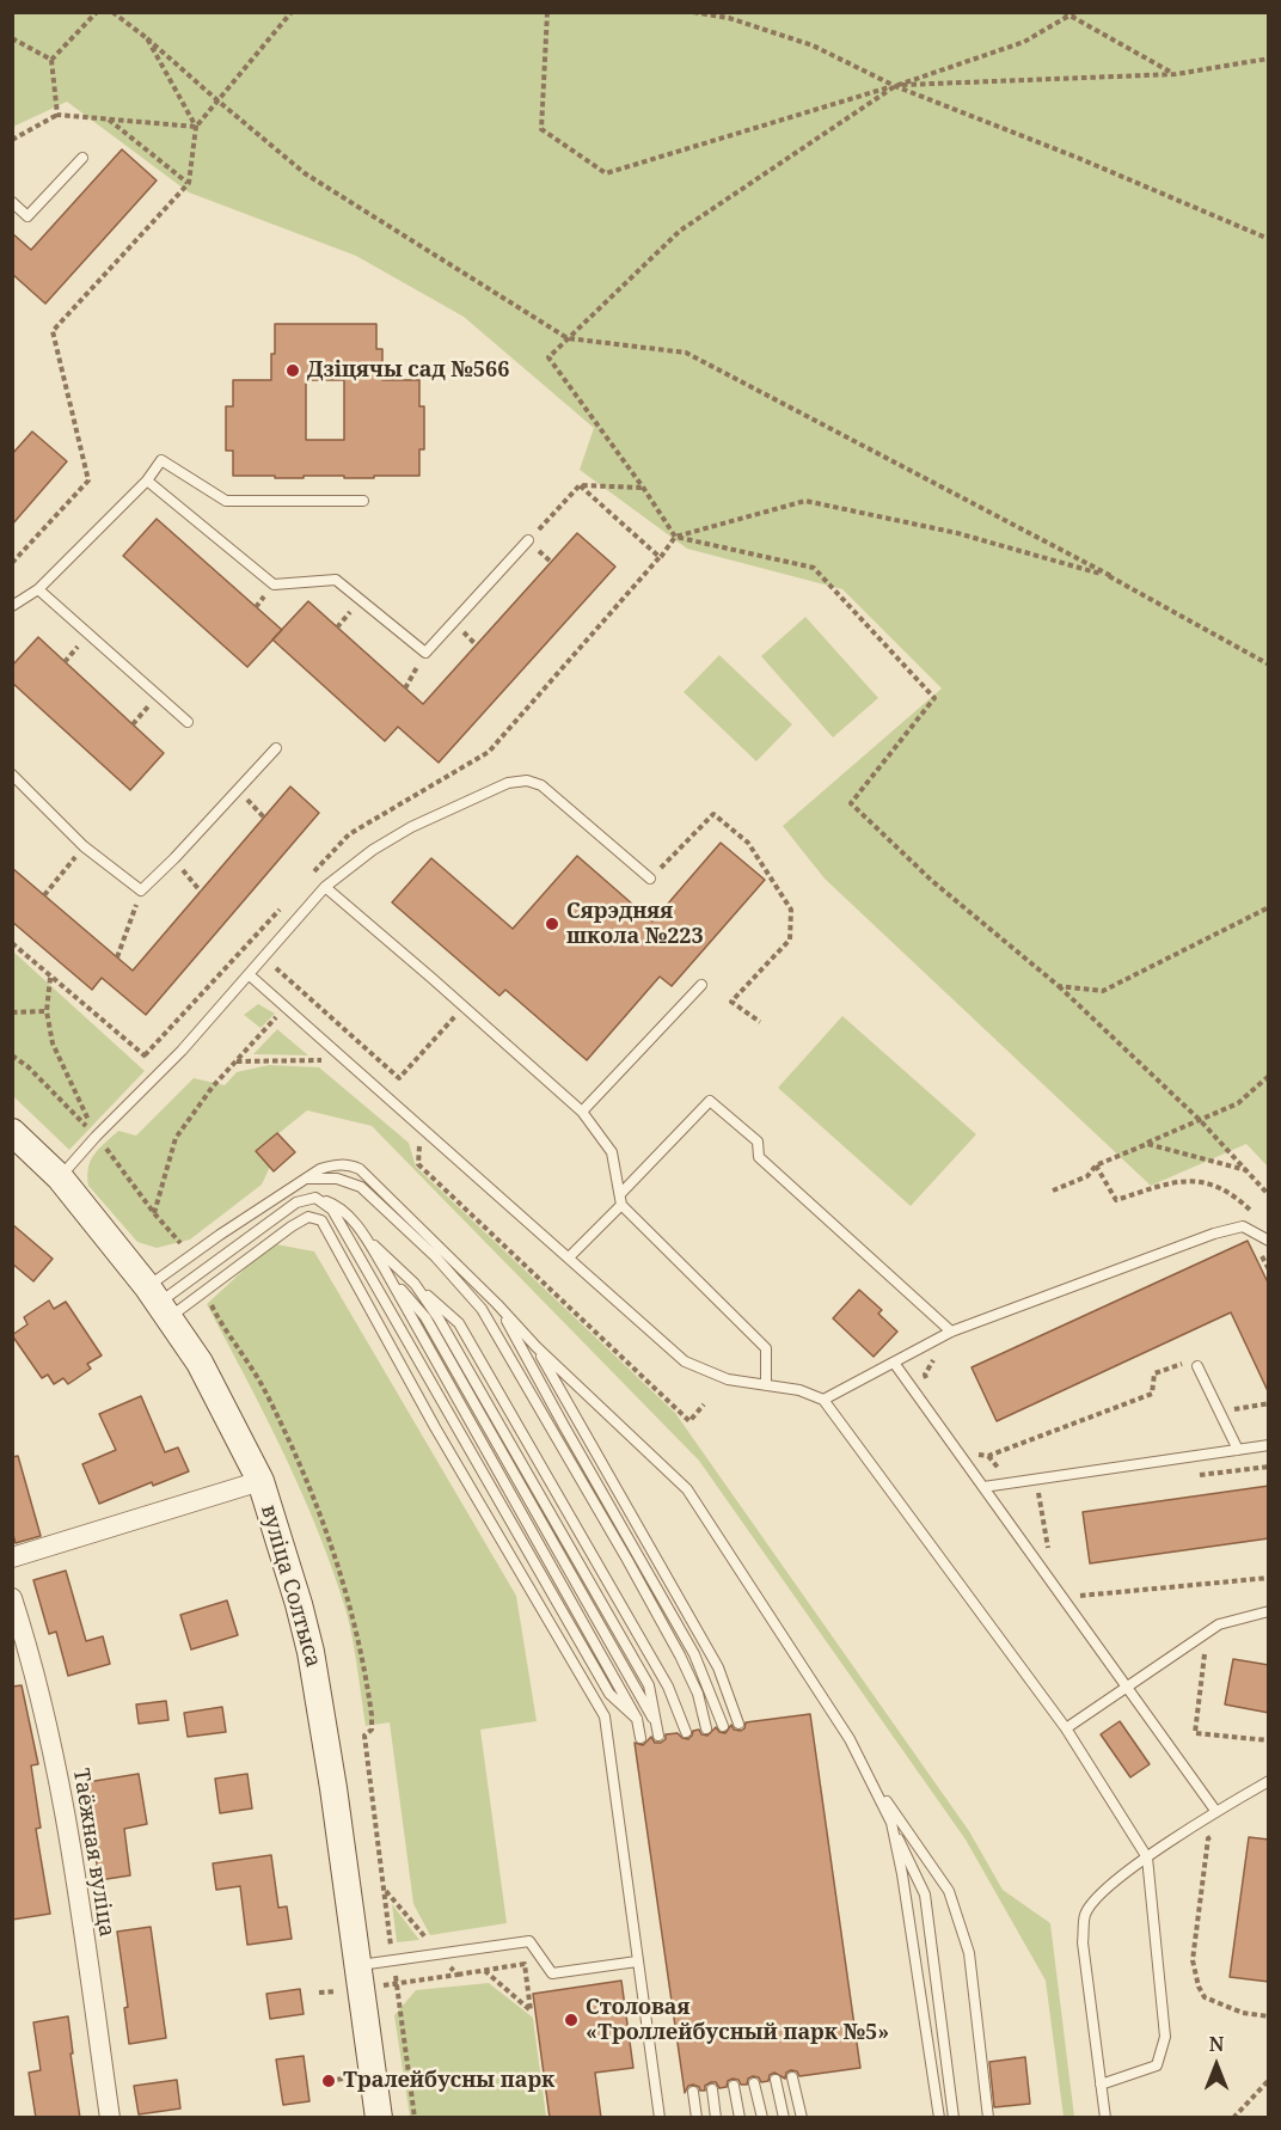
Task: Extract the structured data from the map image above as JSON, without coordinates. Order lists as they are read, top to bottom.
{
  "streets": {
    "main road": ["вуліца Солтыса"],
    "street": ["Таёжная вуліца"]
  },
  "places": [
    "Дзіцячы сад №566",
    "Сярэдняя школа №223",
    "Столовая «Троллейбусный парк №5»",
    "Тралейбусны парк"
  ],
  "north": "top"
}
